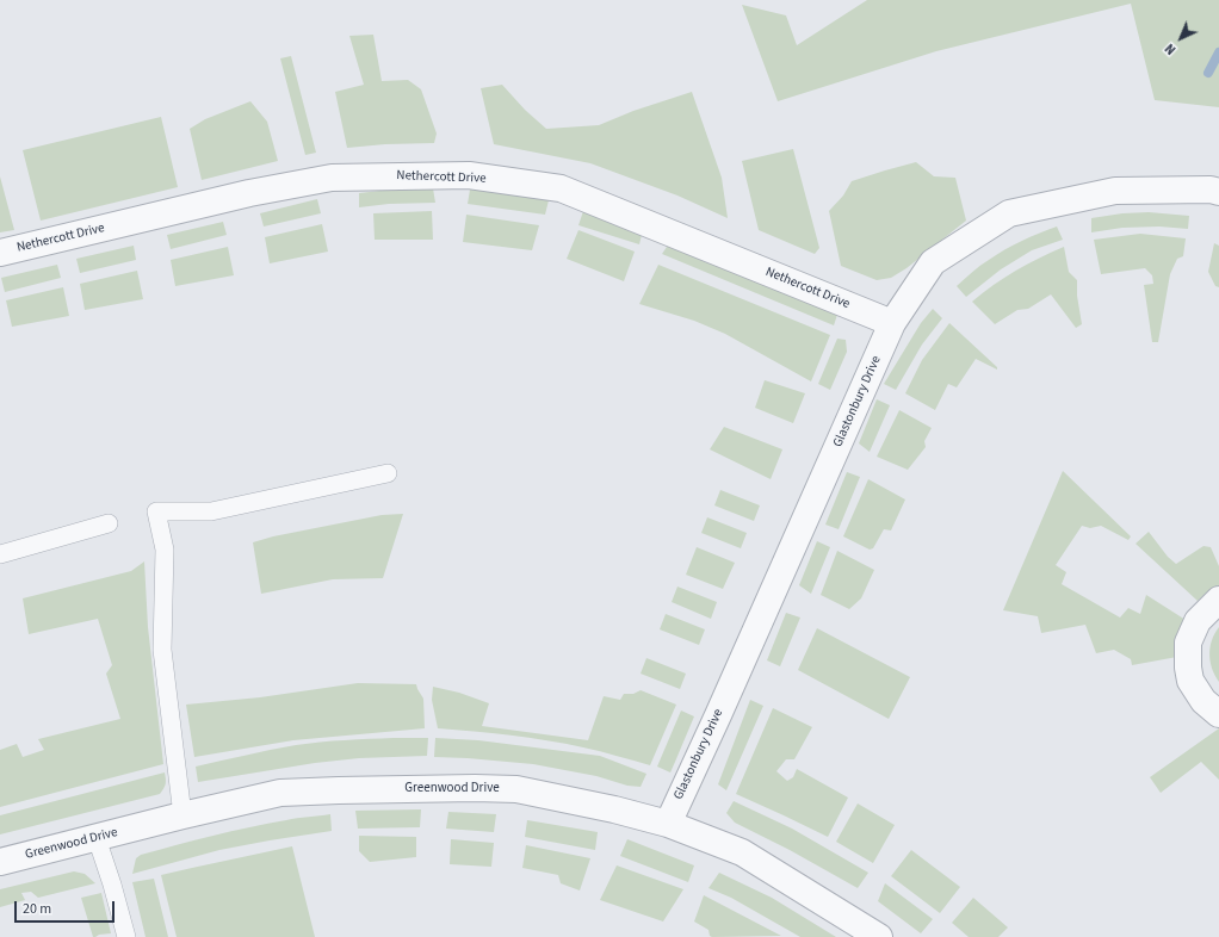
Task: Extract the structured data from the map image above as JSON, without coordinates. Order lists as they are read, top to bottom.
{
  "streets": {
    "street": ["Nethercott Drive", "Glastonbury Drive", "Greenwood Drive"]
  },
  "crossings": [
    ["Nethercott Drive", "Glastonbury Drive"],
    ["Glastonbury Drive", "Greenwood Drive"]
  ],
  "scale_bar": "20 m",
  "north": "bottom left"
}
